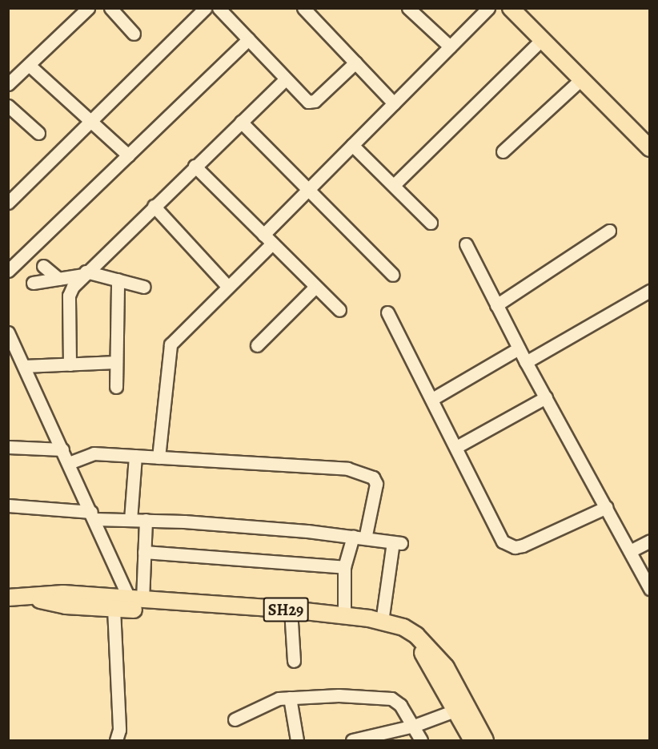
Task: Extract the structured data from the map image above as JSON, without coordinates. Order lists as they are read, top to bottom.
{
  "streets": {
    "main road": ["SH29"]
  }
}
